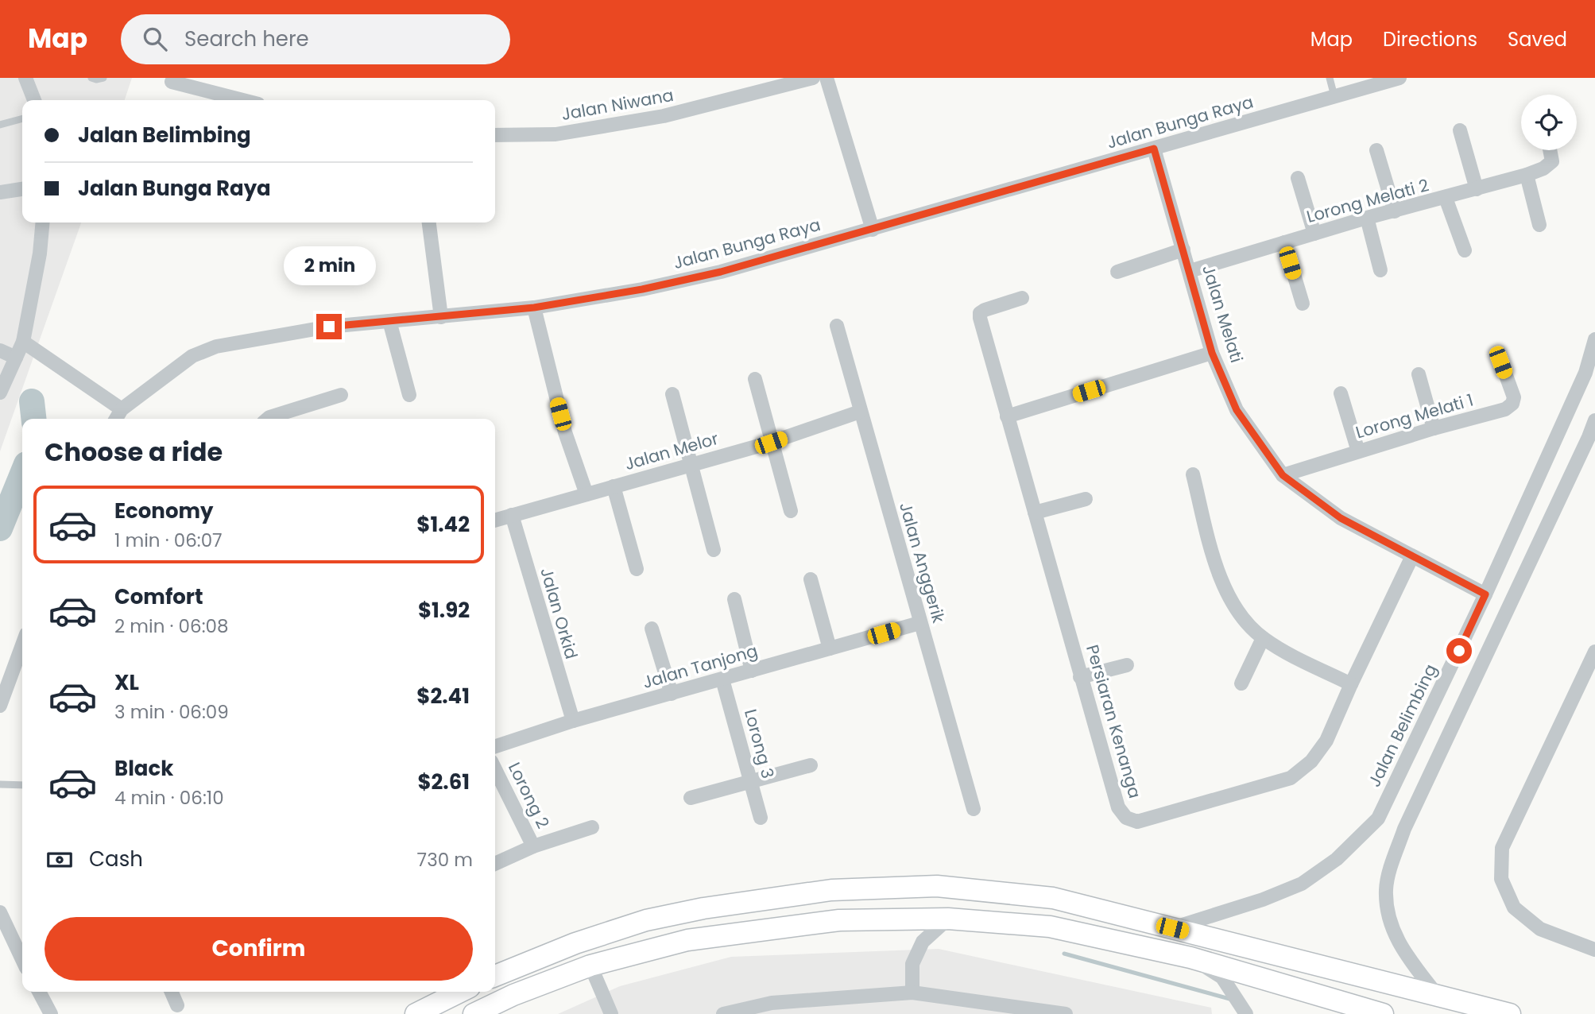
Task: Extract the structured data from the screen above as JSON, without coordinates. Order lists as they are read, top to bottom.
{
  "streets": {
    "street": [
      "Jalan Niwana",
      "Jalan Bunga Raya",
      "Lorong Melati 2",
      "Jalan Melati",
      "Lorong Melati 1",
      "Jalan Melor",
      "Jalan Anggerik",
      "Jalan Orkid",
      "Jalan Tanjong",
      "Persiaran Kenanga",
      "Jalan Belimbing",
      "Lorong 3",
      "Lorong 2"
    ]
  },
  "crossings": [
    ["Jalan Bunga Raya", "Jalan Melati"],
    ["Lorong Melati 2", "Jalan Melati"],
    ["Jalan Melati", "Lorong Melati 1"],
    ["Jalan Melati", "Persiaran Kenanga"],
    ["Jalan Melati", "Jalan Belimbing"],
    ["Jalan Melor", "Jalan Anggerik"],
    ["Jalan Melor", "Jalan Orkid"],
    ["Jalan Anggerik", "Jalan Tanjong"],
    ["Jalan Orkid", "Jalan Tanjong"],
    ["Jalan Tanjong", "Lorong 3"]
  ],
  "page": {
    "header": "Map",
    "search": "Search here",
    "nav": ["Map", "Directions", "Saved"],
    "banner": ["Jalan Belimbing", "Jalan Bunga Raya"],
    "bubble": "2 min",
    "heading": "Choose a ride",
    "list": [
      {
        "name": "Economy",
        "note": "1 min · 06:07",
        "value": "$1.42"
      },
      {
        "name": "Comfort",
        "note": "2 min · 06:08",
        "value": "$1.92"
      },
      {
        "name": "XL",
        "note": "3 min · 06:09",
        "value": "$2.41"
      },
      {
        "name": "Black",
        "note": "4 min · 06:10",
        "value": "$2.61"
      }
    ],
    "pay": ["Cash", "730 m"],
    "buttons": "Confirm"
  }
}
